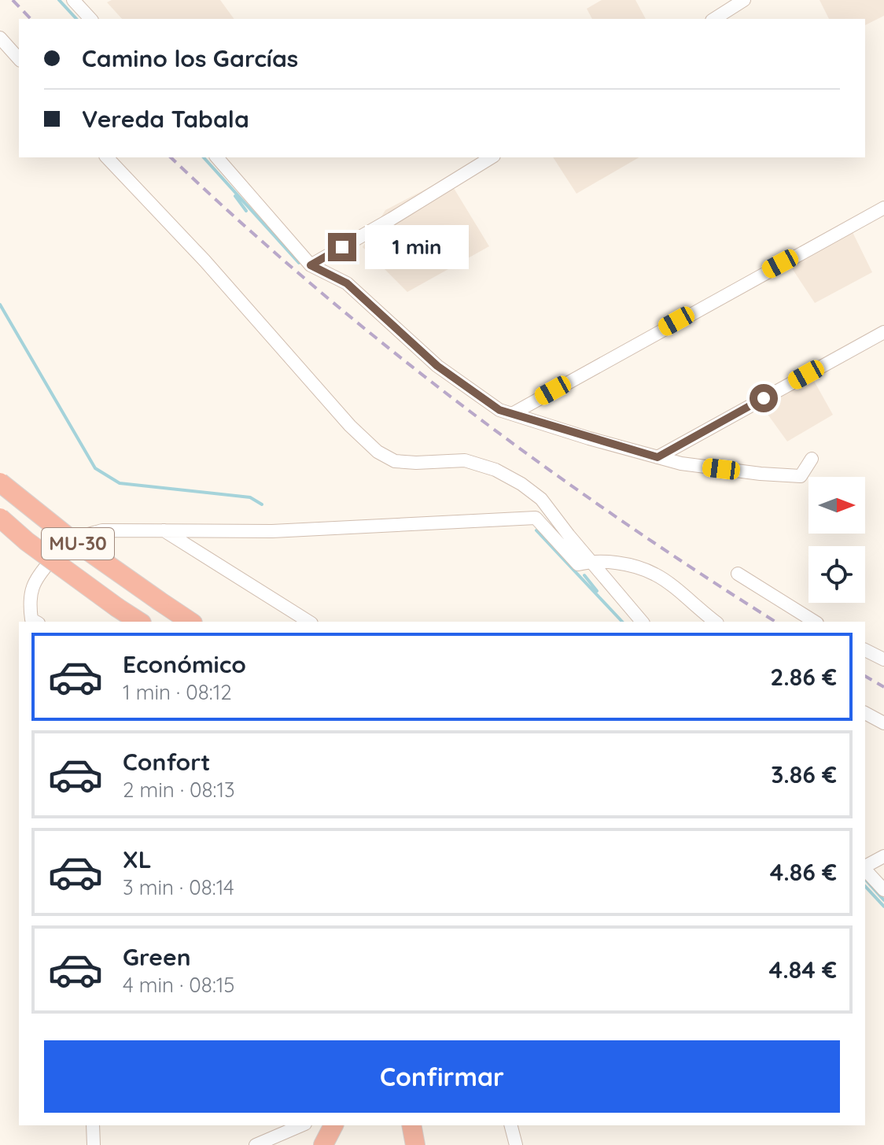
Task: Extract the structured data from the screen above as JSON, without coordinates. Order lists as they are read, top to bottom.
{
  "streets": {
    "highway": ["MU-30"]
  },
  "north": "right",
  "page": {
    "banner": ["Camino los Garcías", "Vereda Tabala"],
    "bubble": "1 min",
    "list": [
      {
        "name": "Económico",
        "note": "1 min · 08:12",
        "value": "2.86 €"
      },
      {
        "name": "Confort",
        "note": "2 min · 08:13",
        "value": "3.86 €"
      },
      {
        "name": "XL",
        "note": "3 min · 08:14",
        "value": "4.86 €"
      },
      {
        "name": "Green",
        "note": "4 min · 08:15",
        "value": "4.84 €"
      }
    ],
    "buttons": "Confirmar"
  }
}
